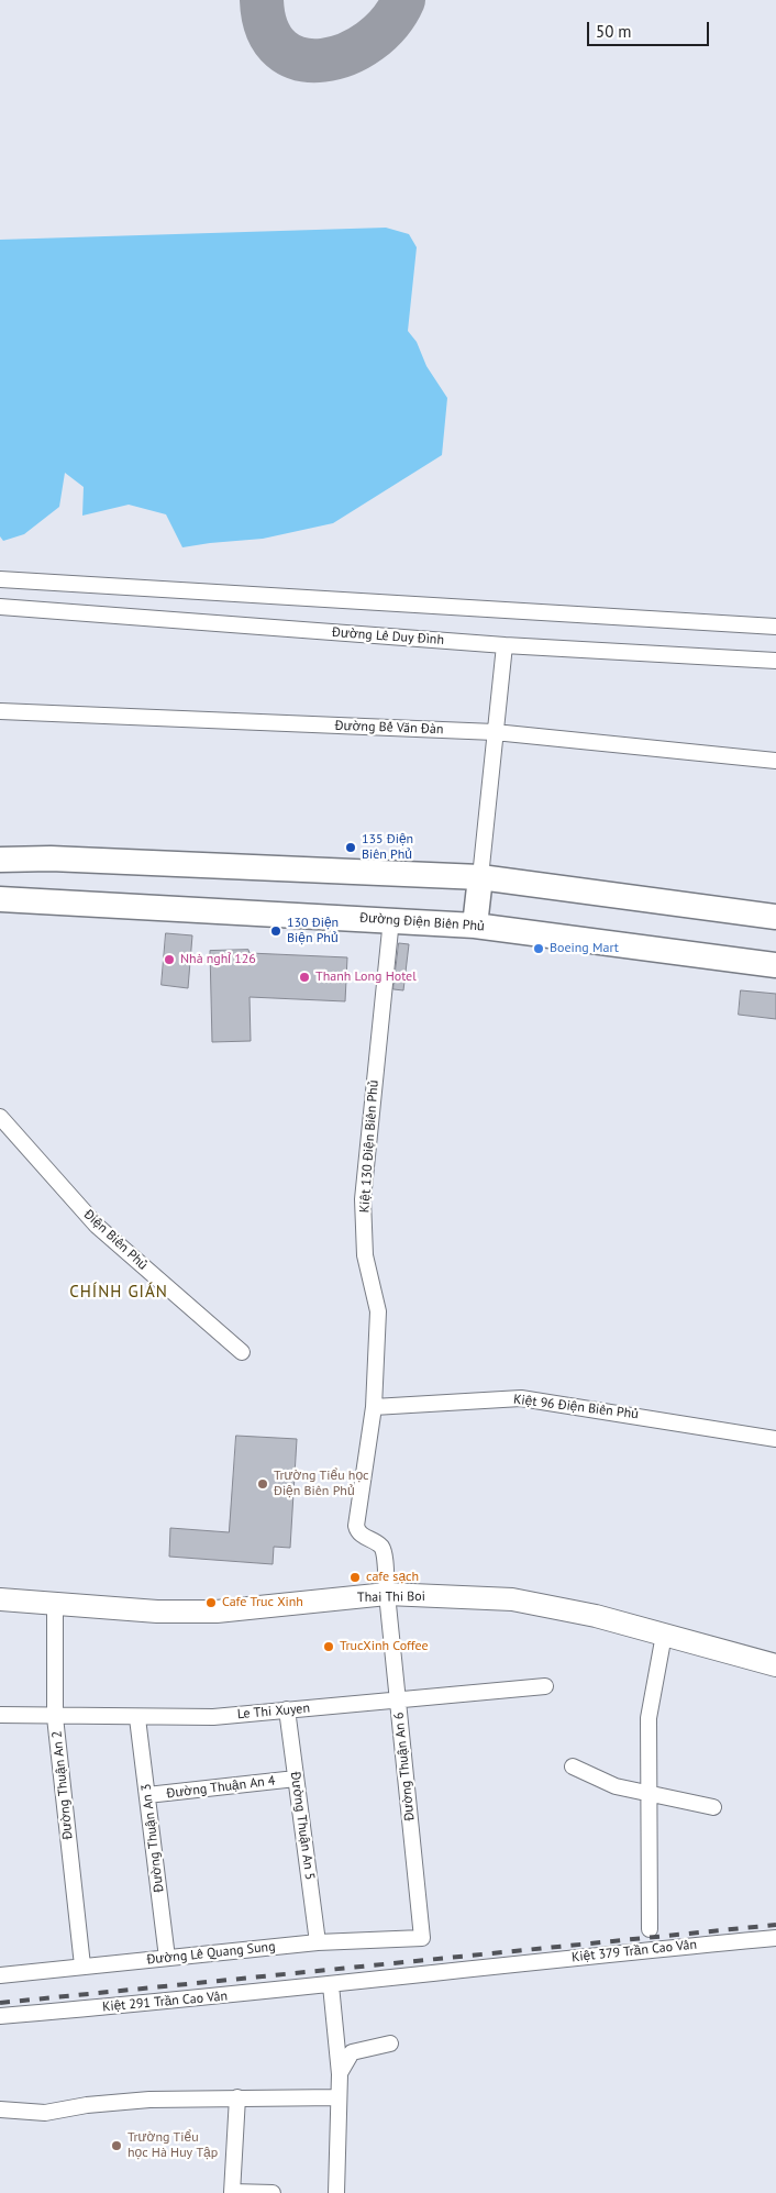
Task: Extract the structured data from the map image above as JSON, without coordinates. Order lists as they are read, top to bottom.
{
  "streets": {
    "main road": ["Đường Điện Biên Phủ"],
    "street": [
      "Đường Lê Duy Đình",
      "Đường Bế Văn Đàn",
      "Kiệt 130 Điện Biên Phủ",
      "Điện Biên Phủ",
      "Kiệt 96 Điện Biên Phủ",
      "Thai Thi Boi",
      "Le Thi Xuyen",
      "Đường Thuận An 6",
      "Đường Thuận An 2",
      "Đường Thuận An 4",
      "Đường Thuận An 5",
      "Đường Thuận An 3",
      "Kiệt 379 Trần Cao Vân",
      "Đường Lê Quang Sung",
      "Kiệt 291 Trần Cao Vân"
    ]
  },
  "crossings": [
    ["Đường Điện Biên Phủ", "Kiệt 130 Điện Biên Phủ"],
    ["Kiệt 130 Điện Biên Phủ", "Kiệt 96 Điện Biên Phủ"],
    ["Kiệt 130 Điện Biên Phủ", "Thai Thi Boi"],
    ["Kiệt 130 Điện Biên Phủ", "Đường Thuận An 6"],
    ["Thai Thi Boi", "Đường Thuận An 6"],
    ["Thai Thi Boi", "Đường Thuận An 2"],
    ["Le Thi Xuyen", "Đường Thuận An 6"],
    ["Le Thi Xuyen", "Đường Thuận An 2"],
    ["Le Thi Xuyen", "Đường Thuận An 5"],
    ["Le Thi Xuyen", "Đường Thuận An 3"],
    ["Đường Thuận An 6", "Đường Lê Quang Sung"],
    ["Đường Thuận An 2", "Đường Lê Quang Sung"],
    ["Đường Thuận An 4", "Đường Thuận An 5"],
    ["Đường Thuận An 4", "Đường Thuận An 3"],
    ["Đường Thuận An 5", "Đường Lê Quang Sung"],
    ["Đường Thuận An 3", "Đường Lê Quang Sung"],
    ["Kiệt 379 Trần Cao Vân", "Kiệt 291 Trần Cao Vân"]
  ],
  "districts": ["CHÍNH GIÁN"],
  "places": [
    "135 Điện Biên Phủ",
    "130 Điện Biện Phủ",
    "Boeing Mart",
    "Nhà nghỉ 126",
    "Thanh Long Hotel",
    "Trường Tiểu học Điện Biên Phủ",
    "cafe sạch",
    "Cafe Truc Xinh",
    "TrucXinh Coffee",
    "Trường Tiểu học Hà Huy Tập"
  ],
  "scale_bar": "50 m"
}
